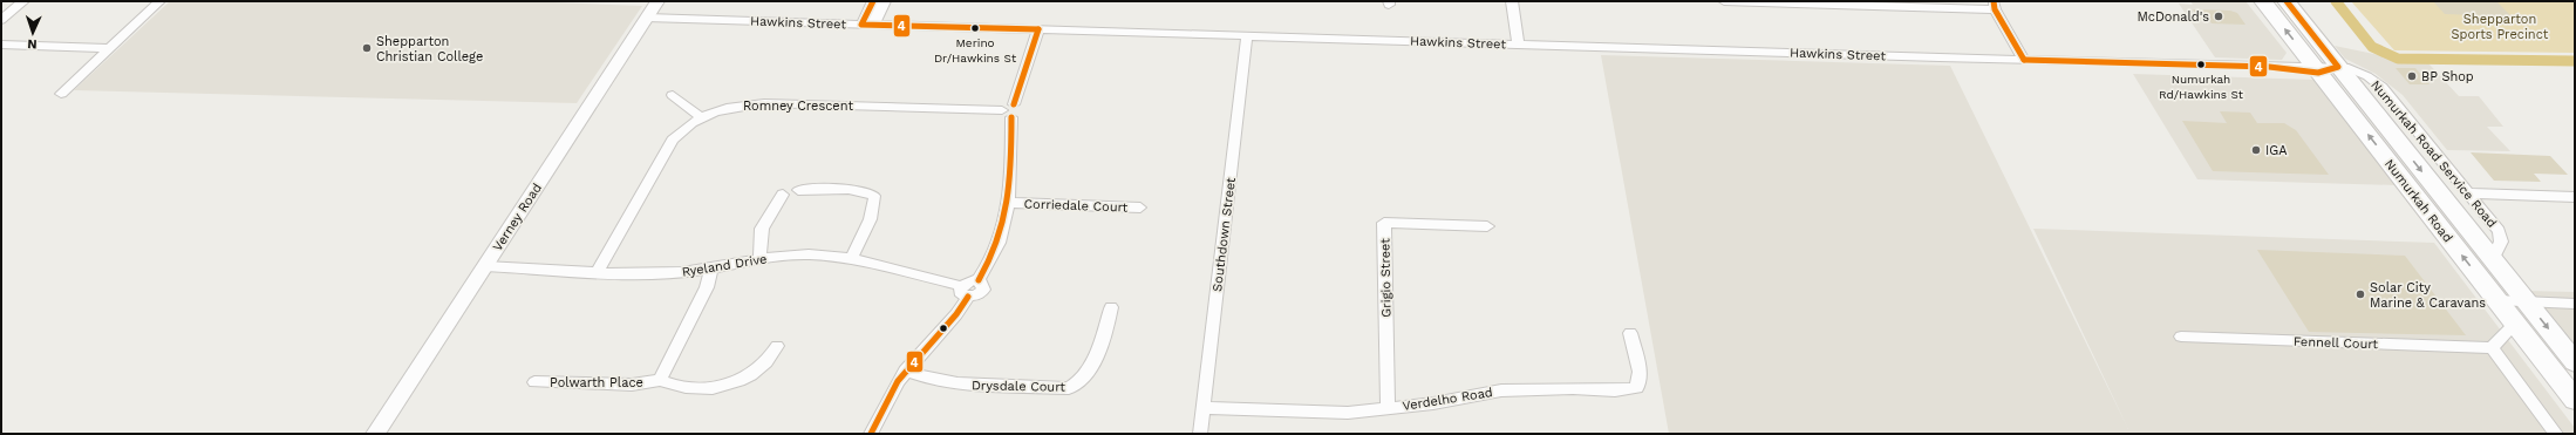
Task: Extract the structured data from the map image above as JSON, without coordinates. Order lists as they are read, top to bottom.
{
  "streets": {
    "highway": ["Numurkah Road"],
    "street": [
      "Hawkins Street",
      "Romney Crescent",
      "Numurkah Road Service Road",
      "Corriedale Court",
      "Verney Road",
      "Southdown Street",
      "Ryeland Drive",
      "Grigio Street",
      "Fennell Court",
      "Polwarth Place",
      "Drysdale Court",
      "Verdelho Road"
    ]
  },
  "crossings": [
    ["Hawkins Street", "Numurkah Road Service Road"],
    ["Hawkins Street", "Numurkah Road"],
    ["Hawkins Street", "Verney Road"],
    ["Hawkins Street", "Southdown Street"],
    ["Romney Crescent", "Ryeland Drive"],
    ["Numurkah Road Service Road", "Numurkah Road"],
    ["Verney Road", "Ryeland Drive"],
    ["Southdown Street", "Verdelho Road"],
    ["Ryeland Drive", "Polwarth Place"],
    ["Grigio Street", "Verdelho Road"]
  ],
  "parks": ["Shepparton Sports Precinct"],
  "places": [
    "McDonald's",
    "Merino Dr/Hawkins St",
    "Shepparton Christian College",
    "Numurkah Rd/Hawkins St",
    "BP Shop",
    "IGA",
    "Solar City Marine & Caravans"
  ],
  "lines": ["transit line 4"],
  "north": "bottom"
}
